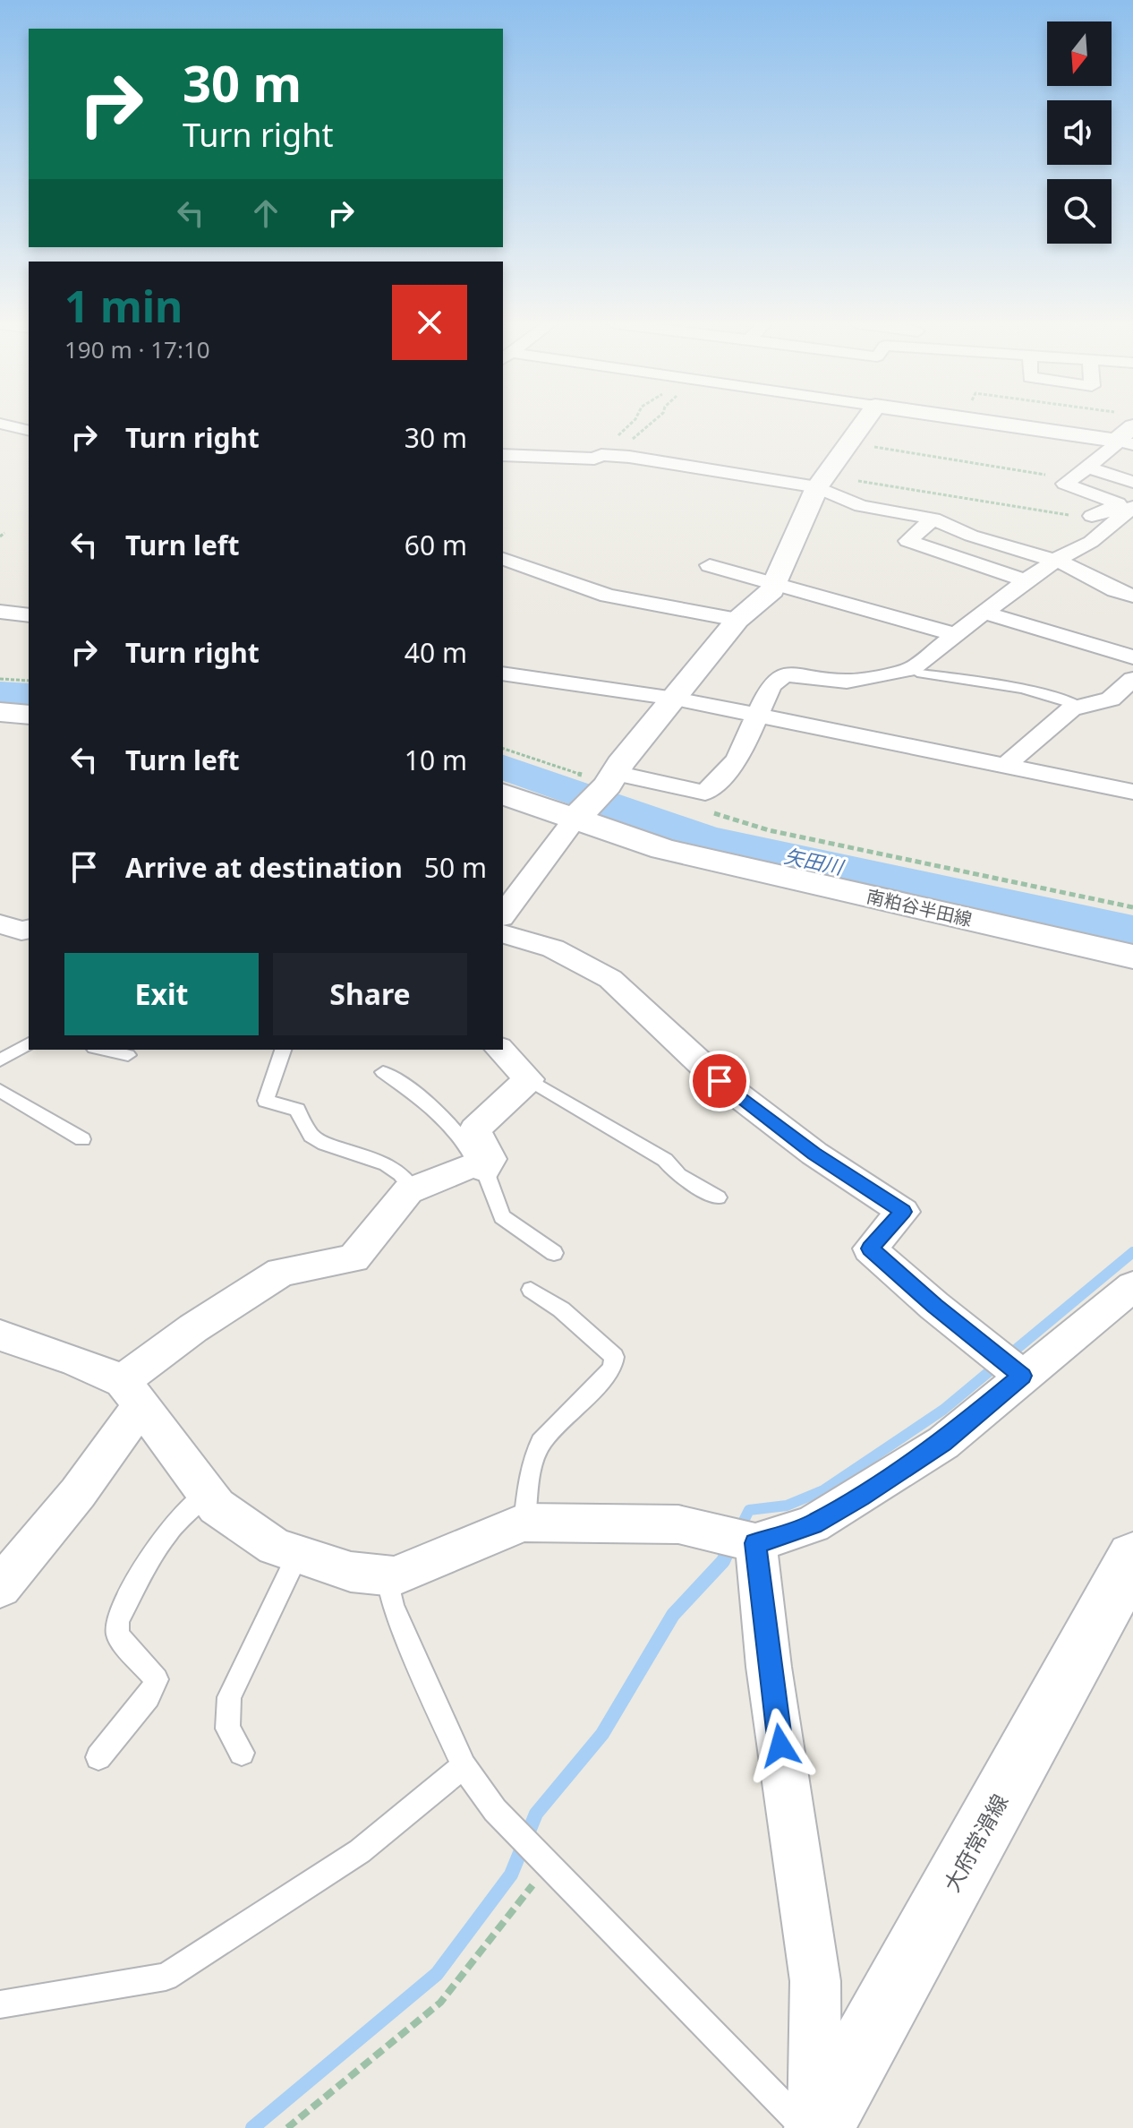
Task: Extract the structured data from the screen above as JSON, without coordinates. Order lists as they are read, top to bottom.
{
  "streets": {
    "street": ["南粕谷半田線", "大府常滑線"]
  },
  "water": ["矢田川"],
  "north": "bottom",
  "page": {
    "turn": ["30 m", "Turn right"],
    "heading": ["1 min", "190 m · 17:10"],
    "list": [
      {
        "name": "Turn right",
        "value": "30 m"
      },
      {
        "name": "Turn left",
        "value": "60 m"
      },
      {
        "name": "Turn right",
        "value": "40 m"
      },
      {
        "name": "Turn left",
        "value": "10 m"
      },
      {
        "name": "Arrive at destination",
        "value": "50 m"
      }
    ],
    "buttons": ["Exit", "Share"]
  }
}
